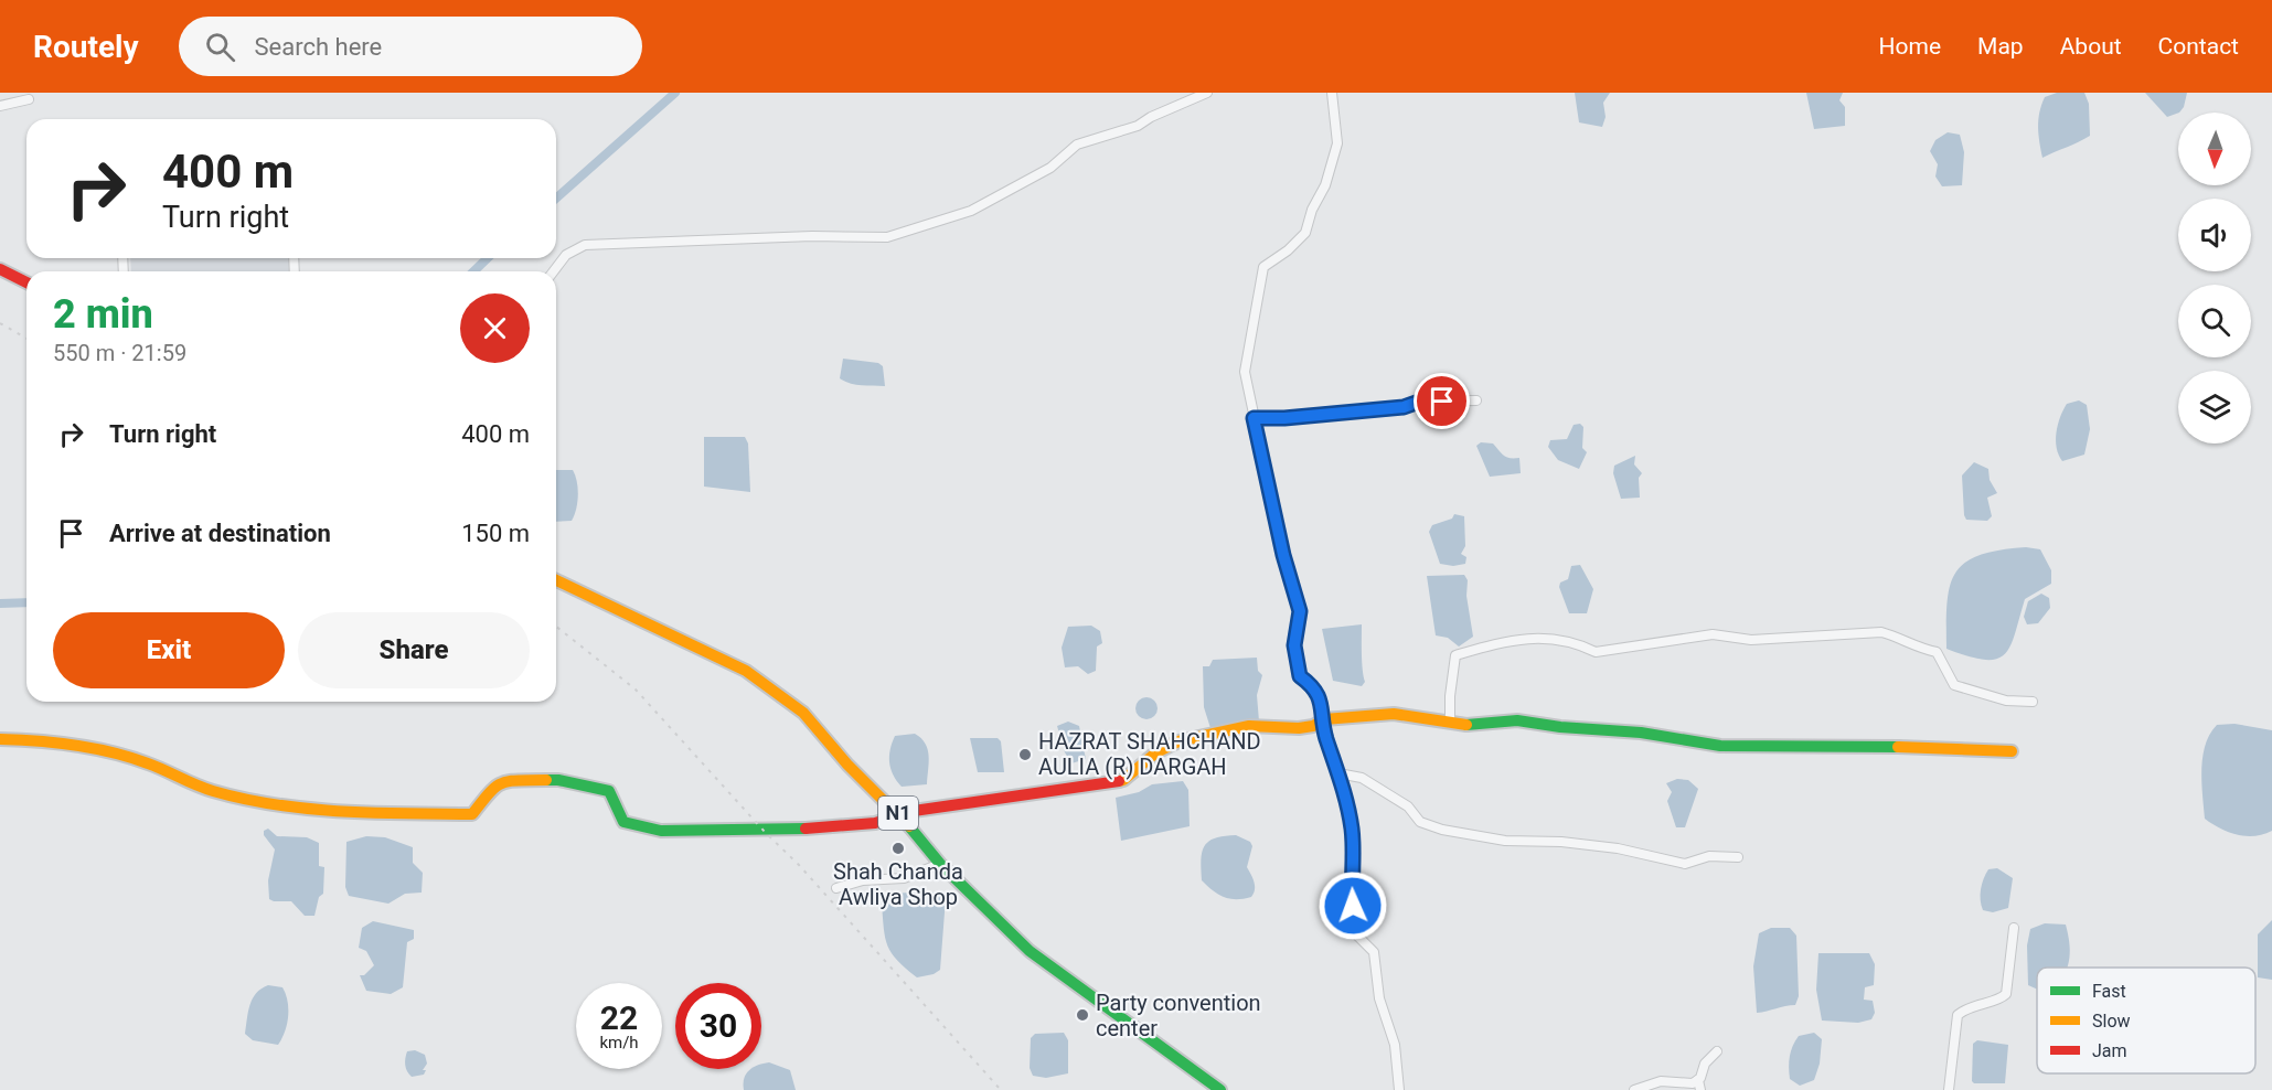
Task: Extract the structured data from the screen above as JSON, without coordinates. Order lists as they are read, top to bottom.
{
  "streets": {
    "main road": ["N1"]
  },
  "places": ["HAZRAT SHAHCHAND AULIA (R) DARGAH", "Shah Chanda Awliya Shop", "Party convention center"],
  "legend": ["Fast", "Slow", "Jam"],
  "north": "bottom",
  "page": {
    "header": "Routely",
    "search": "Search here",
    "nav": [
      "Home",
      "Map",
      "About",
      "Contact"
    ],
    "turn": ["400 m", "Turn right"],
    "heading": ["2 min", "550 m · 21:59"],
    "list": [
      {
        "name": "Turn right",
        "value": "400 m"
      },
      {
        "name": "Arrive at destination",
        "value": "150 m"
      }
    ],
    "buttons": ["Exit", "Share"],
    "speed": "22 km/h",
    "limit": "30"
  }
}
